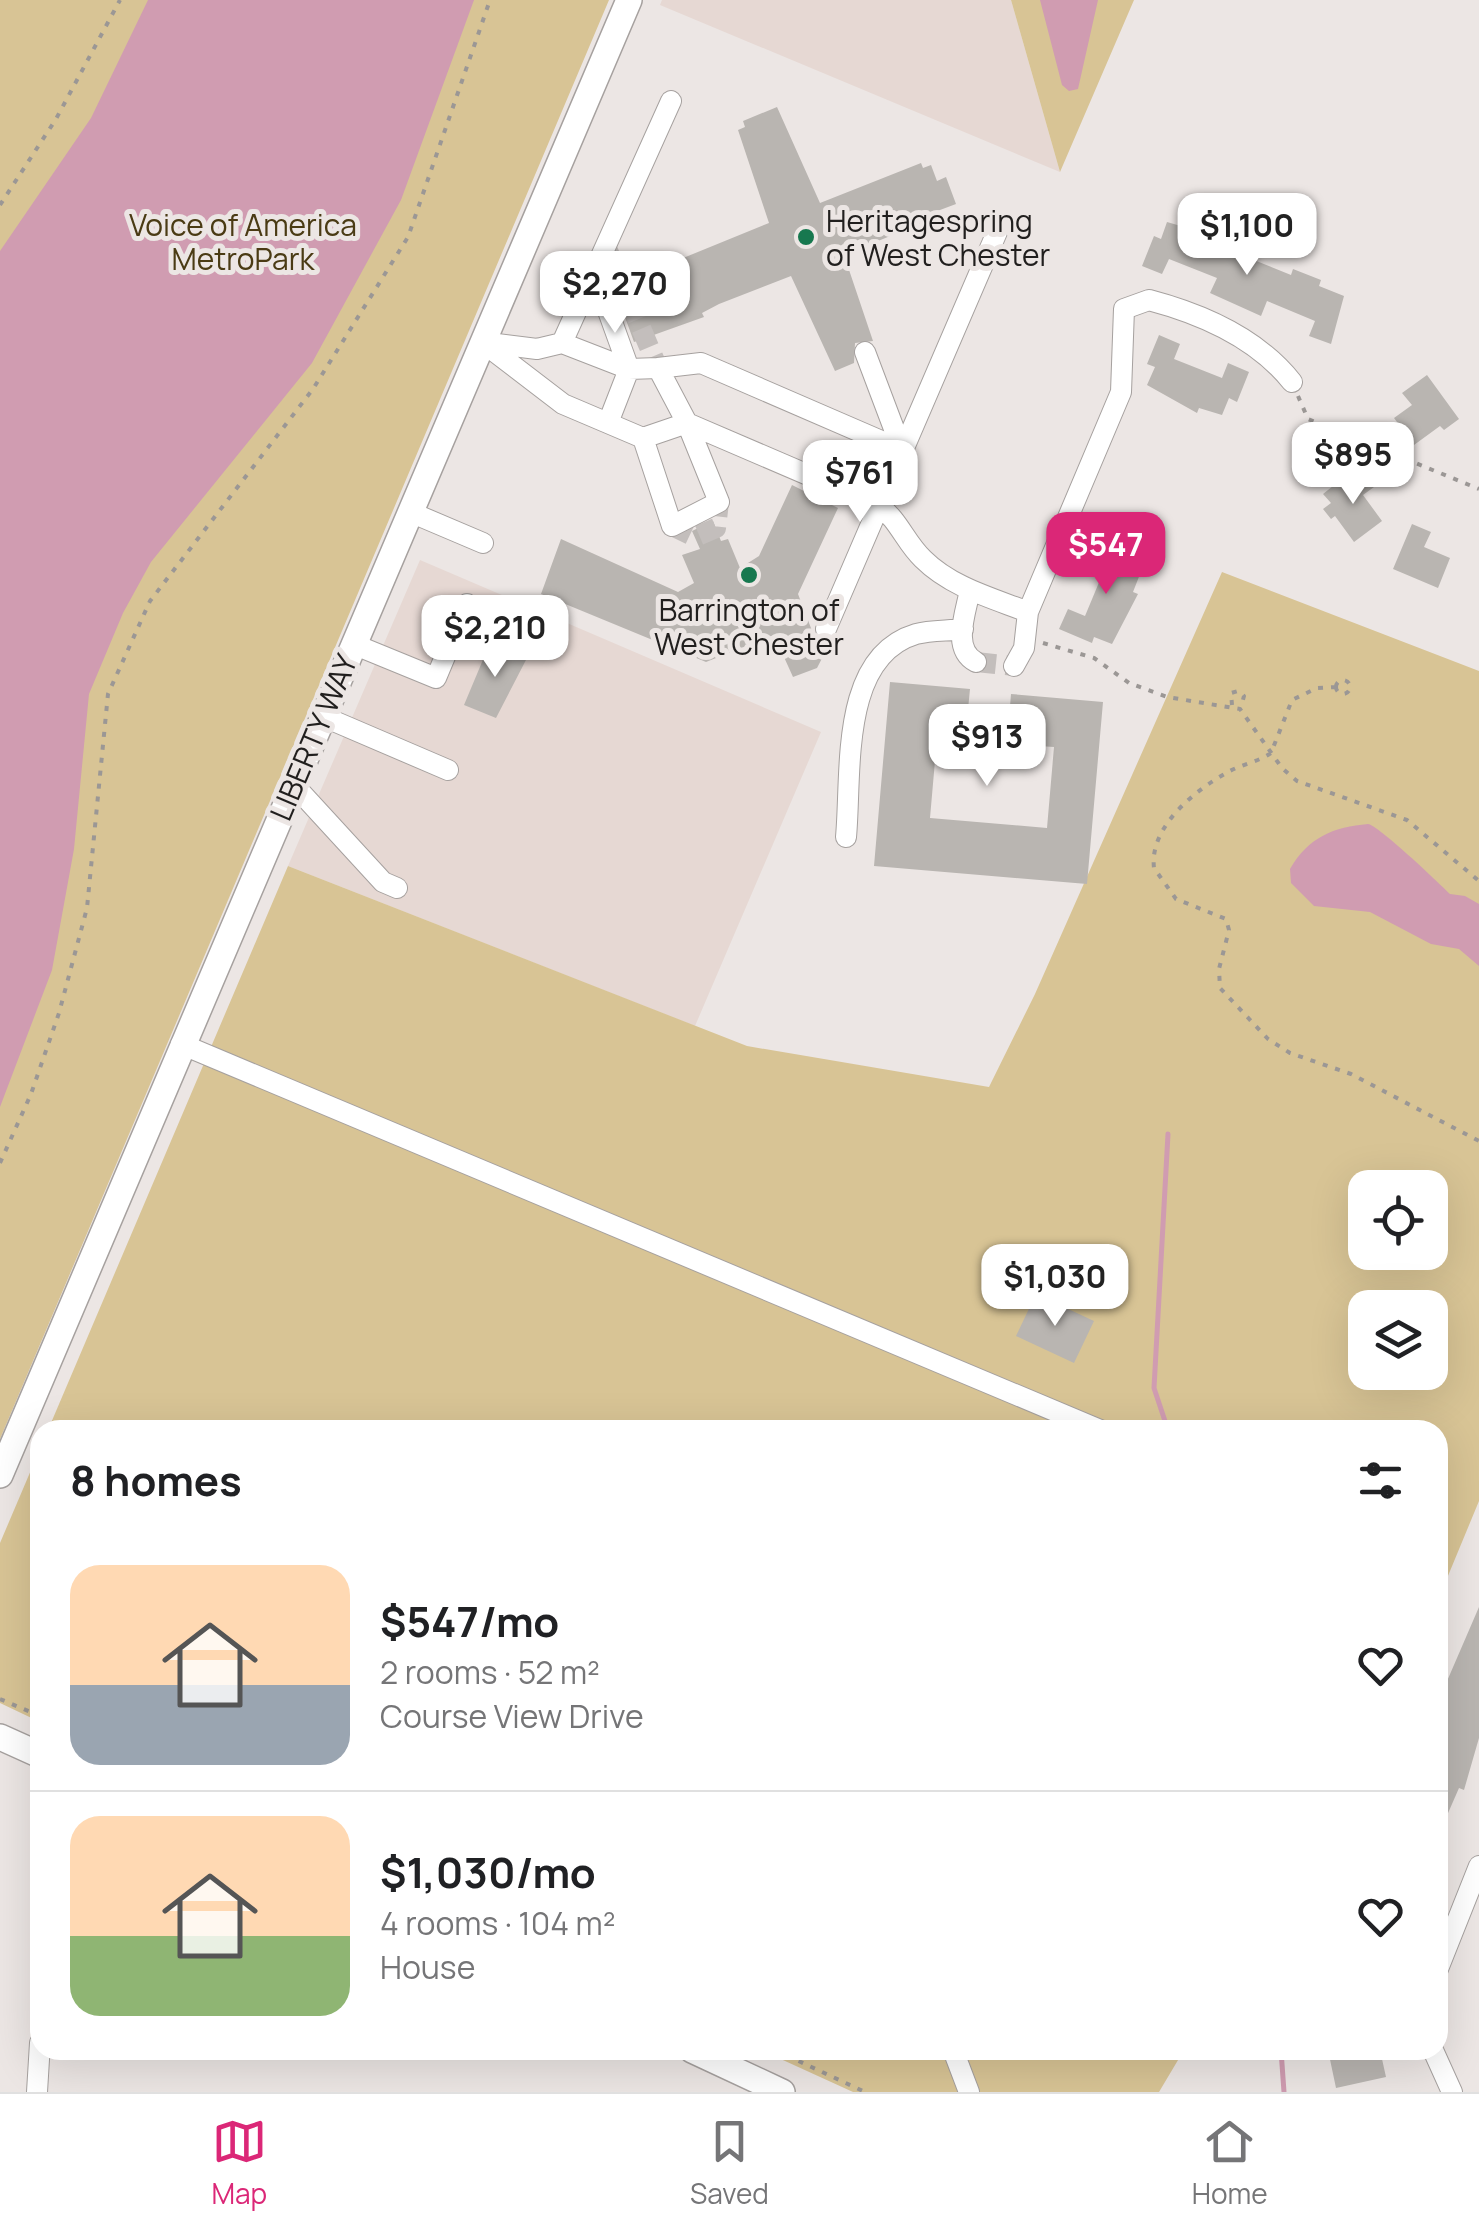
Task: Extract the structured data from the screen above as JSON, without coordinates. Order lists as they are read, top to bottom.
{
  "streets": {
    "main road": ["LIBERTY WAY"]
  },
  "parks": ["Voice of America MetroPark"],
  "places": ["Heritagespring of West Chester", "Barrington of West Chester"],
  "page": {
    "price": [
      "$1,100",
      "$2,270",
      "$895",
      "$761",
      "$547",
      "$2,210",
      "$913",
      "$1,030"
    ],
    "heading": "8 homes",
    "list": [
      {
        "name": "$547/mo",
        "note": "2 rooms · 52 m² · Course View Drive"
      },
      {
        "name": "$1,030/mo",
        "note": "4 rooms · 104 m² · House"
      }
    ],
    "tabs": ["Map", "Saved", "Home"]
  }
}
